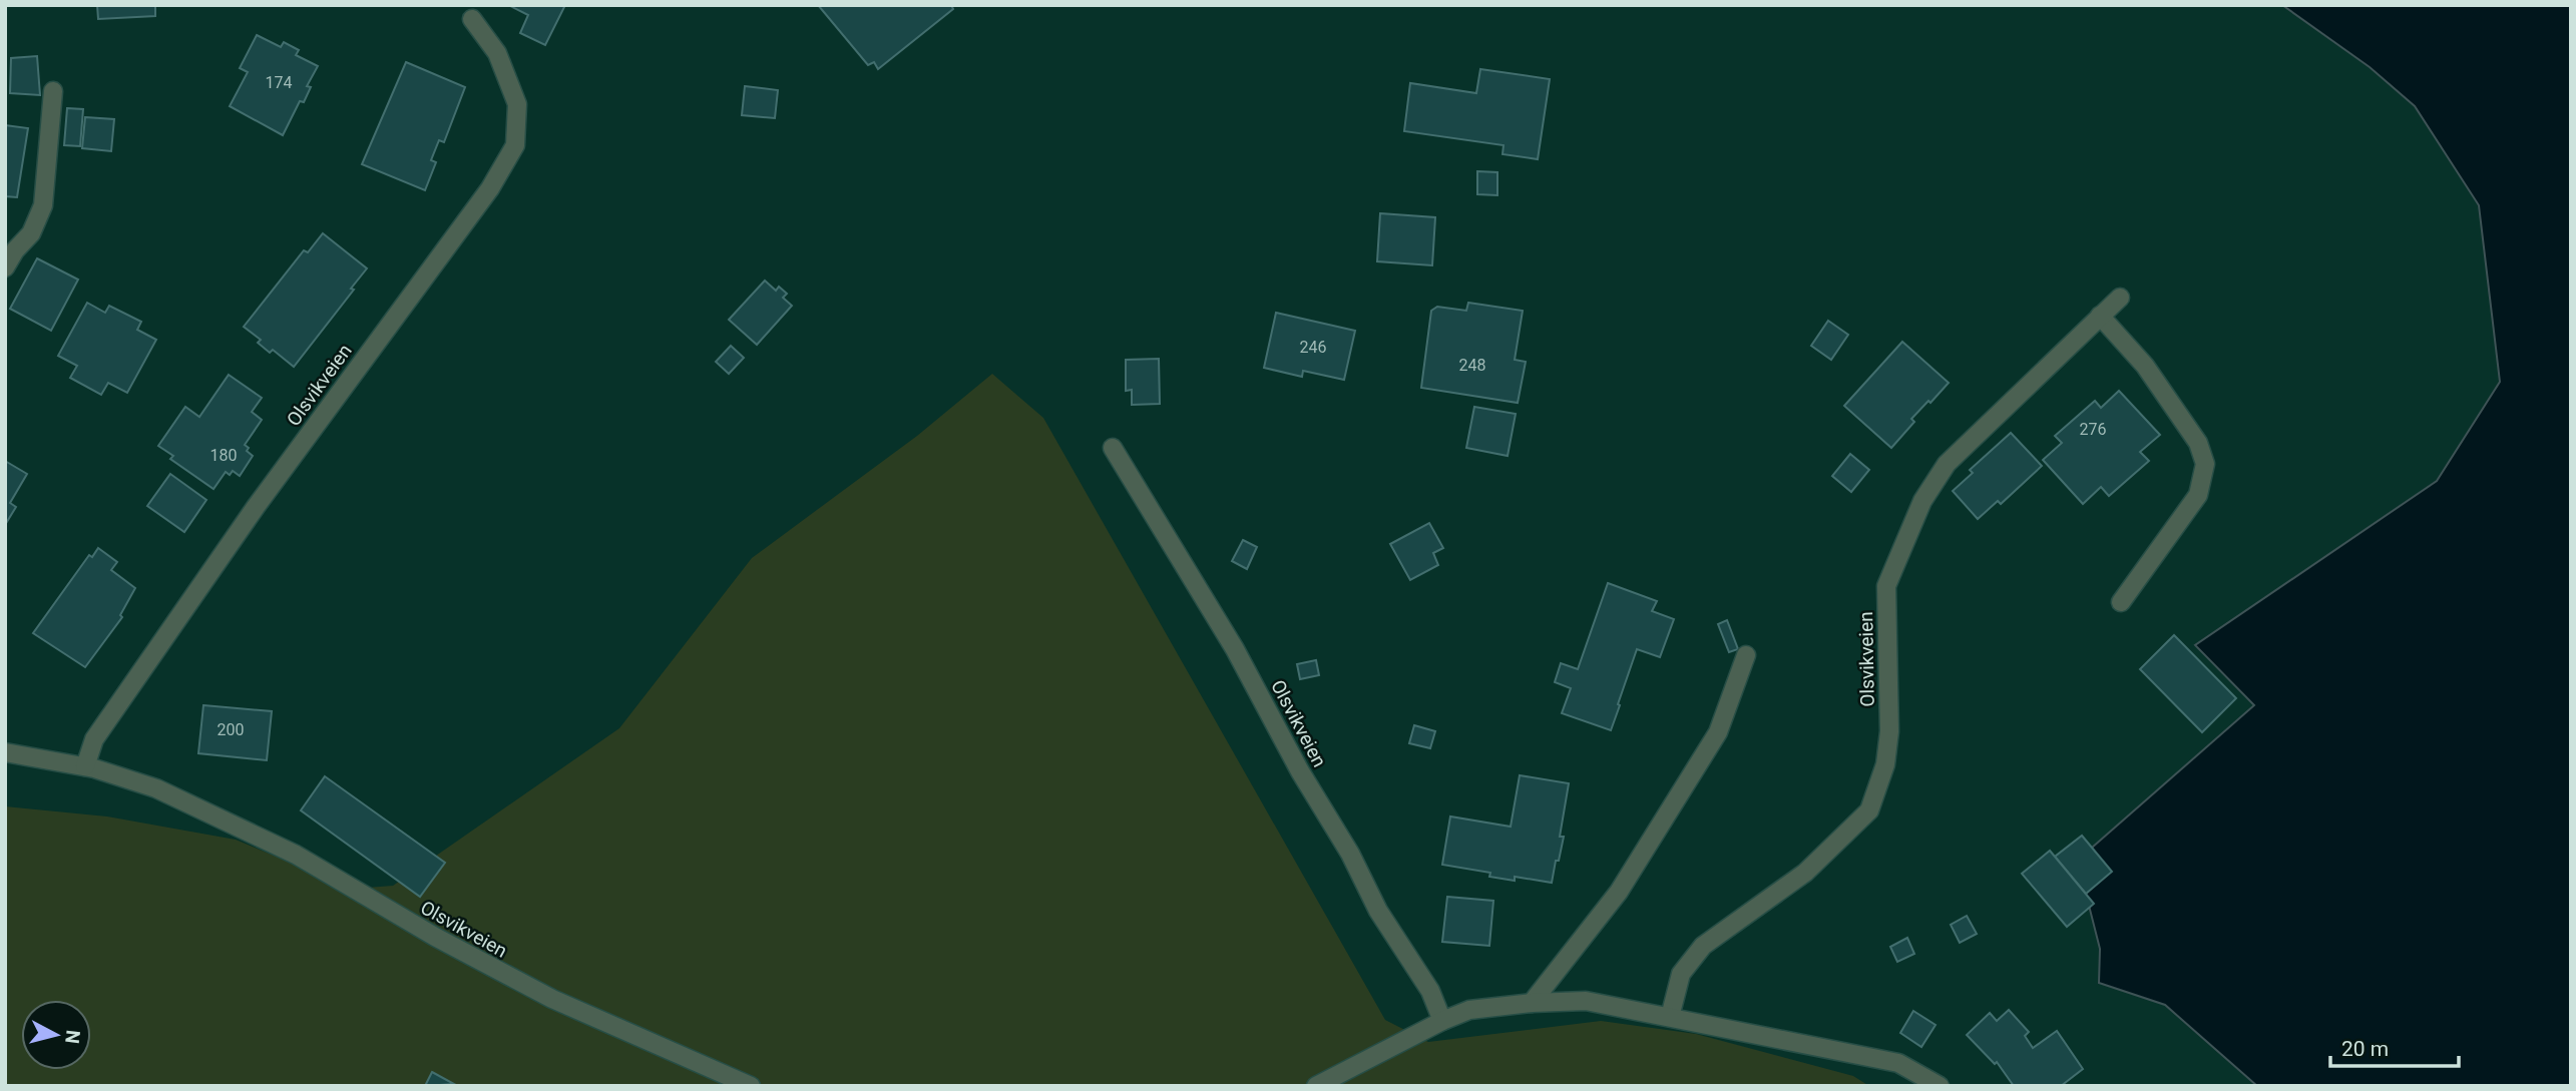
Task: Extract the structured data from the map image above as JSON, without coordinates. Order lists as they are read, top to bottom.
{
  "streets": {
    "street": ["Olsvikveien"]
  },
  "house_numbers": [
    "174",
    "246",
    "248",
    "276",
    "180",
    "200"
  ],
  "scale_bar": "20 m",
  "north": "right"
}
